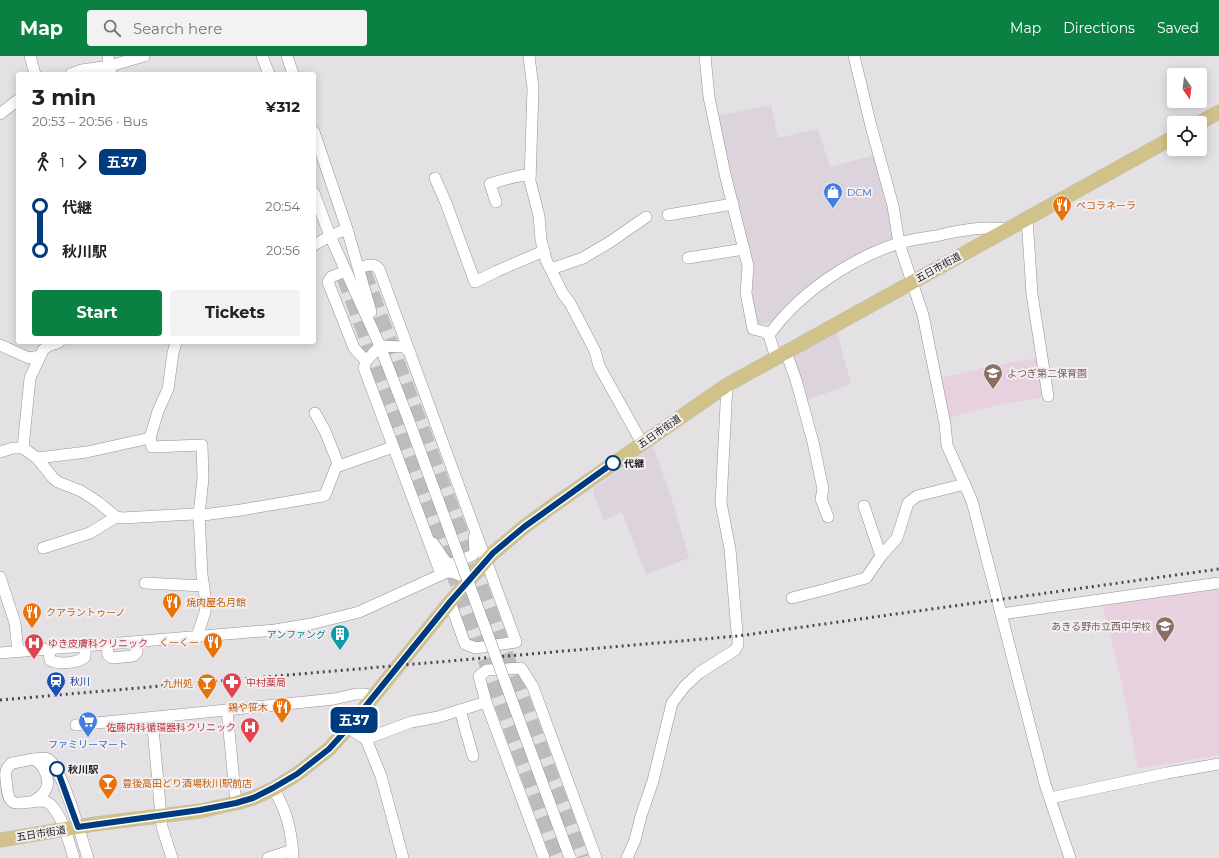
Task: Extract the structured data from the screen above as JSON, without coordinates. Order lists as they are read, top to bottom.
{
  "streets": {
    "main road": ["五日市街道"]
  },
  "places": {
    "shop": ["DCM"],
    "restaurant": [
      "ペコラネーラ",
      "焼肉屋名月館",
      "クアラントゥーノ",
      "くーくー",
      "鶏や笹木"
    ],
    "school or university": ["よつぎ第二保育園", "あきる野市立西中学校"],
    "other": ["代継", "秋川駅"],
    "building": ["アンファング"],
    "hospital": ["ゆき皮膚科クリニック", "佐藤内科循環器科クリニック"],
    "station": ["秋川"],
    "pharmacy": ["中村薬局"],
    "bar": ["九州処", "豊後高田どり酒場秋川駅前店"],
    "supermarket": ["ファミリーマート"]
  },
  "lines": ["bus line 五37"],
  "north": "bottom",
  "page": {
    "header": "Map",
    "search": "Search here",
    "nav": ["Map", "Directions", "Saved"],
    "on_map": "五37",
    "heading": ["3 min", "20:53 – 20:56 · Bus", "¥312"],
    "legs": ["1", "五37"],
    "list": [
      {
        "name": "代継",
        "value": "20:54"
      },
      {
        "name": "秋川駅",
        "value": "20:56"
      }
    ],
    "buttons": ["Start", "Tickets"]
  }
}
